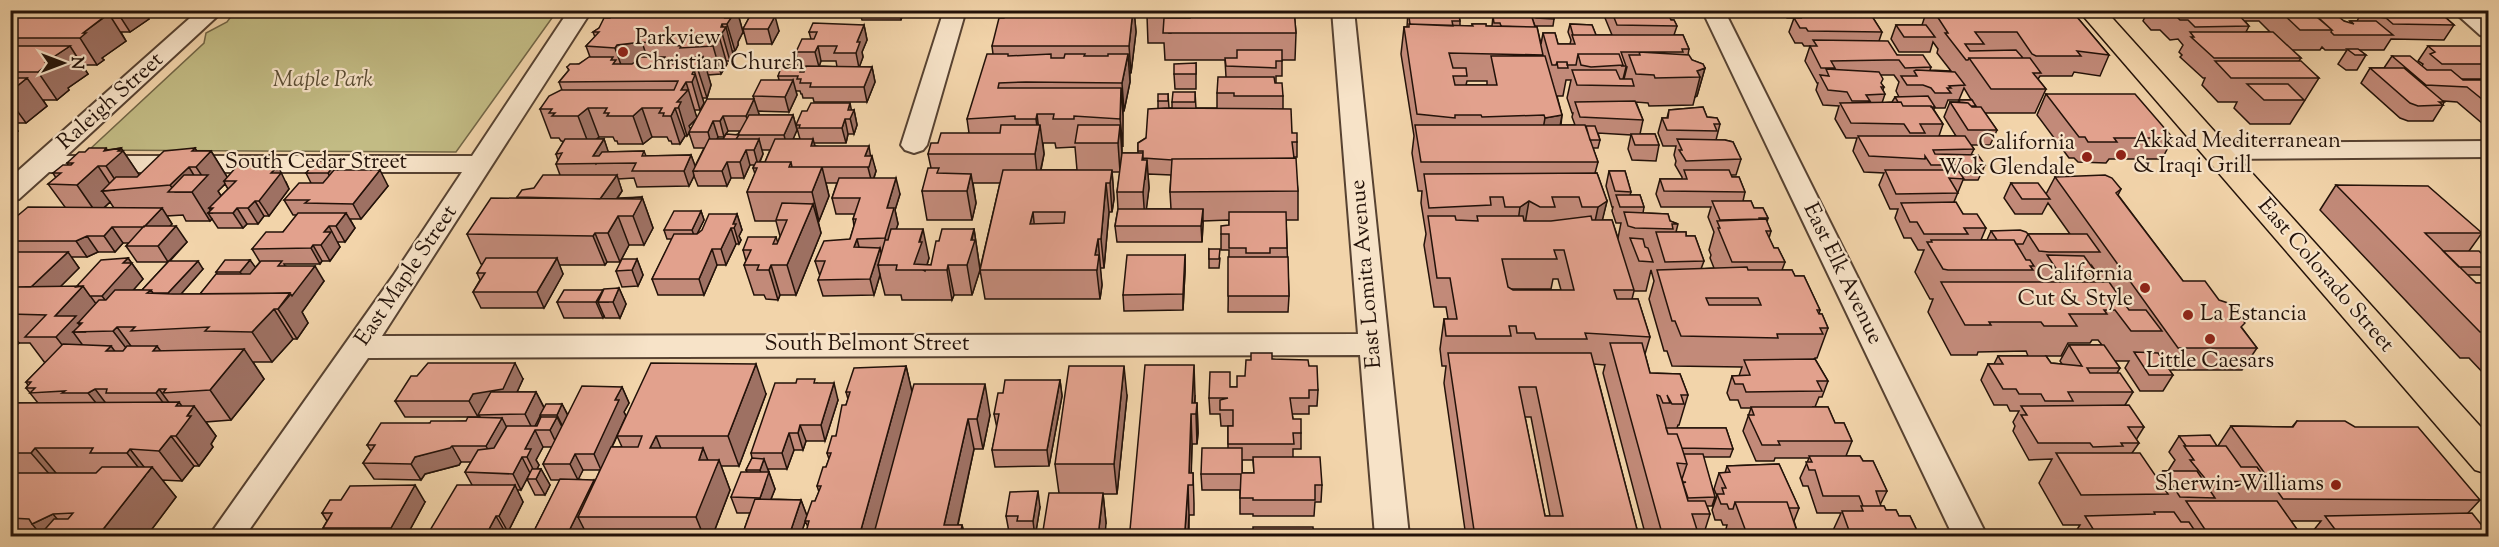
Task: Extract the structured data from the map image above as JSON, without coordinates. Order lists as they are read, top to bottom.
{
  "streets": {
    "main road": ["East Colorado Street"],
    "street": [
      "Raleigh Street",
      "South Cedar Street",
      "East Lomita Avenue",
      "East Elk Avenue",
      "East Maple Street",
      "South Belmont Street"
    ]
  },
  "crossings": [
    ["Raleigh Street", "South Cedar Street"],
    ["South Cedar Street", "East Maple Street"],
    ["East Lomita Avenue", "South Belmont Street"],
    ["East Maple Street", "South Belmont Street"]
  ],
  "parks": ["Maple Park"],
  "places": [
    "Parkview Christian Church",
    "Akkad Mediterranean & Iraqi Grill",
    "California Wok Glendale",
    "California Cut & Style",
    "La Estancia",
    "Little Caesars",
    "Sherwin-Williams"
  ],
  "north": "right"
}
